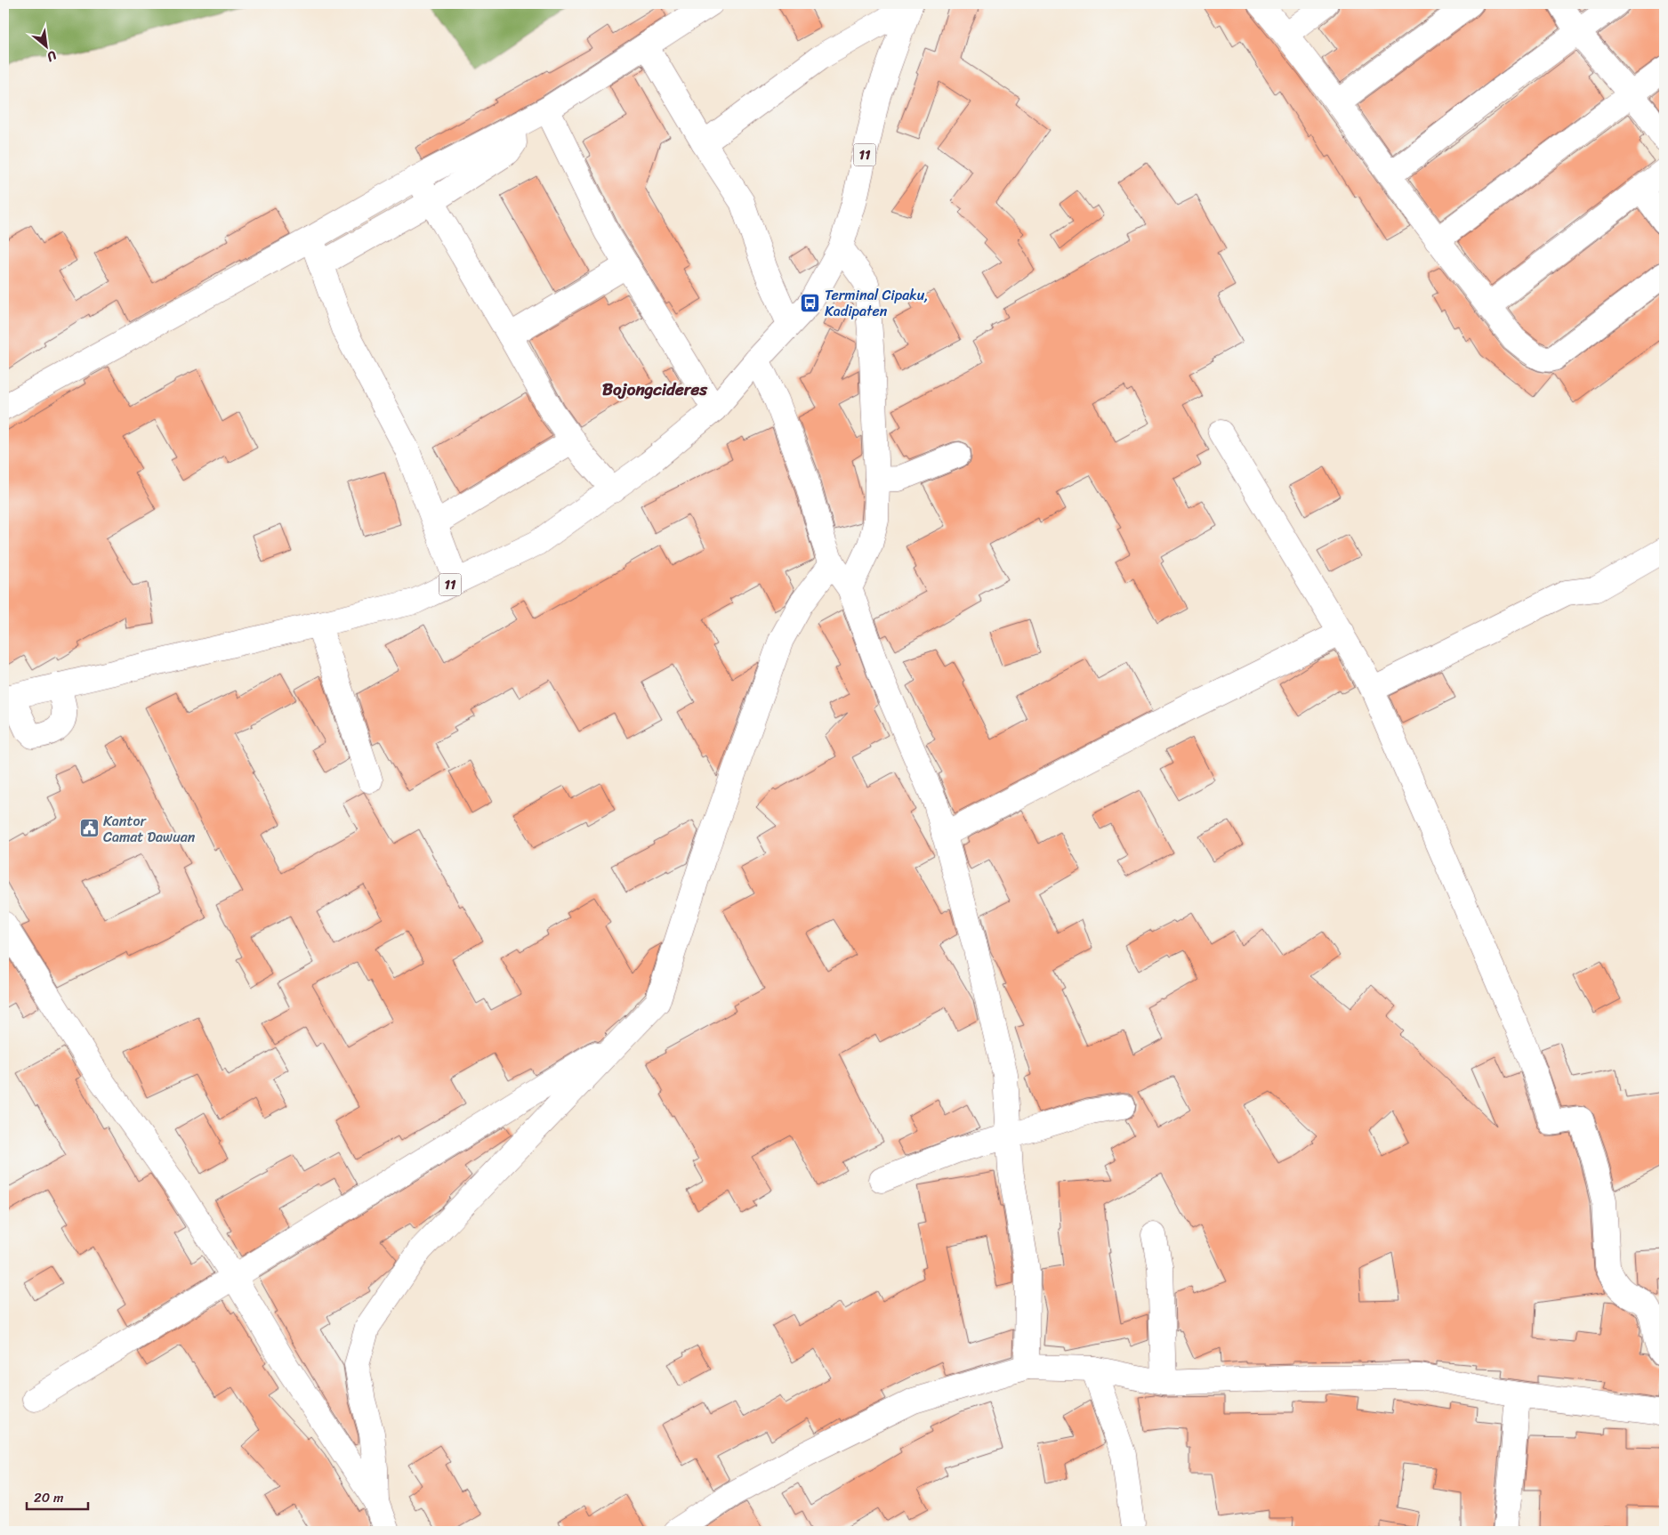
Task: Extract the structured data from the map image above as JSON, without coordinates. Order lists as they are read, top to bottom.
{
  "streets": {
    "main road": ["11"]
  },
  "districts": ["Bojongcideres"],
  "places": {
    "bus stop": ["Terminal Cipaku, Kadipaten"],
    "public building": ["Kantor Camat Dawuan"]
  },
  "scale_bar": "20 m",
  "north": "bottom right"
}
